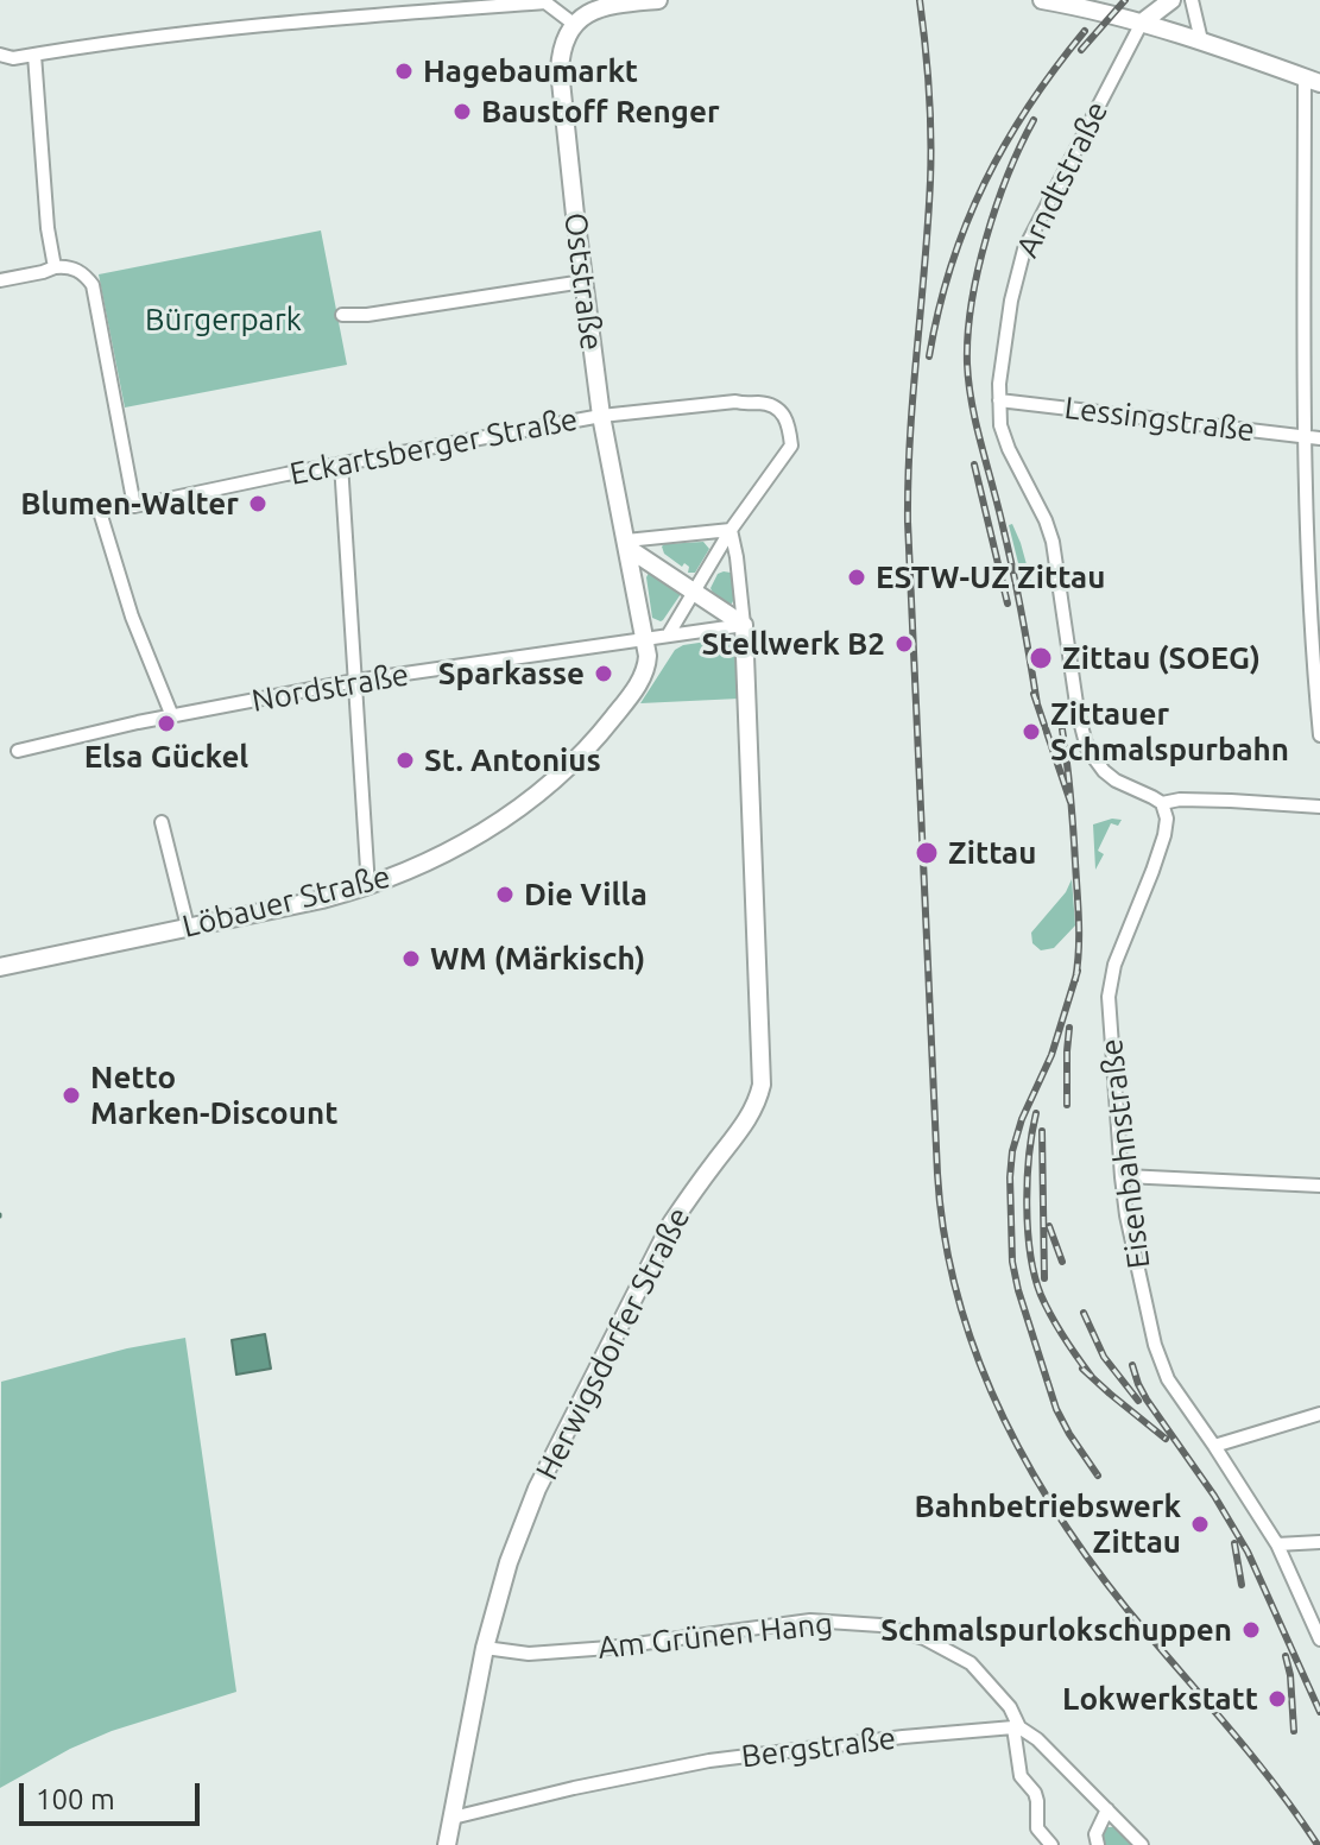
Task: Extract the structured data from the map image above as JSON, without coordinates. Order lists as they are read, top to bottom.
{
  "streets": {
    "main road": ["Oststraße", "Löbauer Straße", "Herwigsdorfer Straße"],
    "street": [
      "Arndtstraße",
      "Lessingstraße",
      "Eckartsberger Straße",
      "Nordstraße",
      "Eisenbahnstraße",
      "Am Grünen Hang",
      "Bergstraße"
    ]
  },
  "crossings": [
    ["Arndtstraße", "Lessingstraße"],
    ["Arndtstraße", "Eisenbahnstraße"],
    ["Oststraße", "Eckartsberger Straße"],
    ["Oststraße", "Nordstraße"],
    ["Oststraße", "Löbauer Straße"],
    ["Nordstraße", "Löbauer Straße"],
    ["Herwigsdorfer Straße", "Am Grünen Hang"],
    ["Herwigsdorfer Straße", "Bergstraße"],
    ["Am Grünen Hang", "Bergstraße"]
  ],
  "parks": ["Bürgerpark"],
  "places": [
    "Hagebaumarkt",
    "Baustoff Renger",
    "Blumen-Walter",
    "ESTW-UZ Zittau",
    "Stellwerk B2",
    "Zittau (SOEG)",
    "Sparkasse",
    "Elsa Gückel",
    "Zittauer Schmalspurbahn",
    "St. Antonius",
    "Zittau",
    "Die Villa",
    "WM (Märkisch)",
    "Netto Marken-Discount",
    "Bahnbetriebswerk Zittau",
    "Schmalspurlokschuppen",
    "Lokwerkstatt"
  ],
  "scale_bar": "100 m"
}
